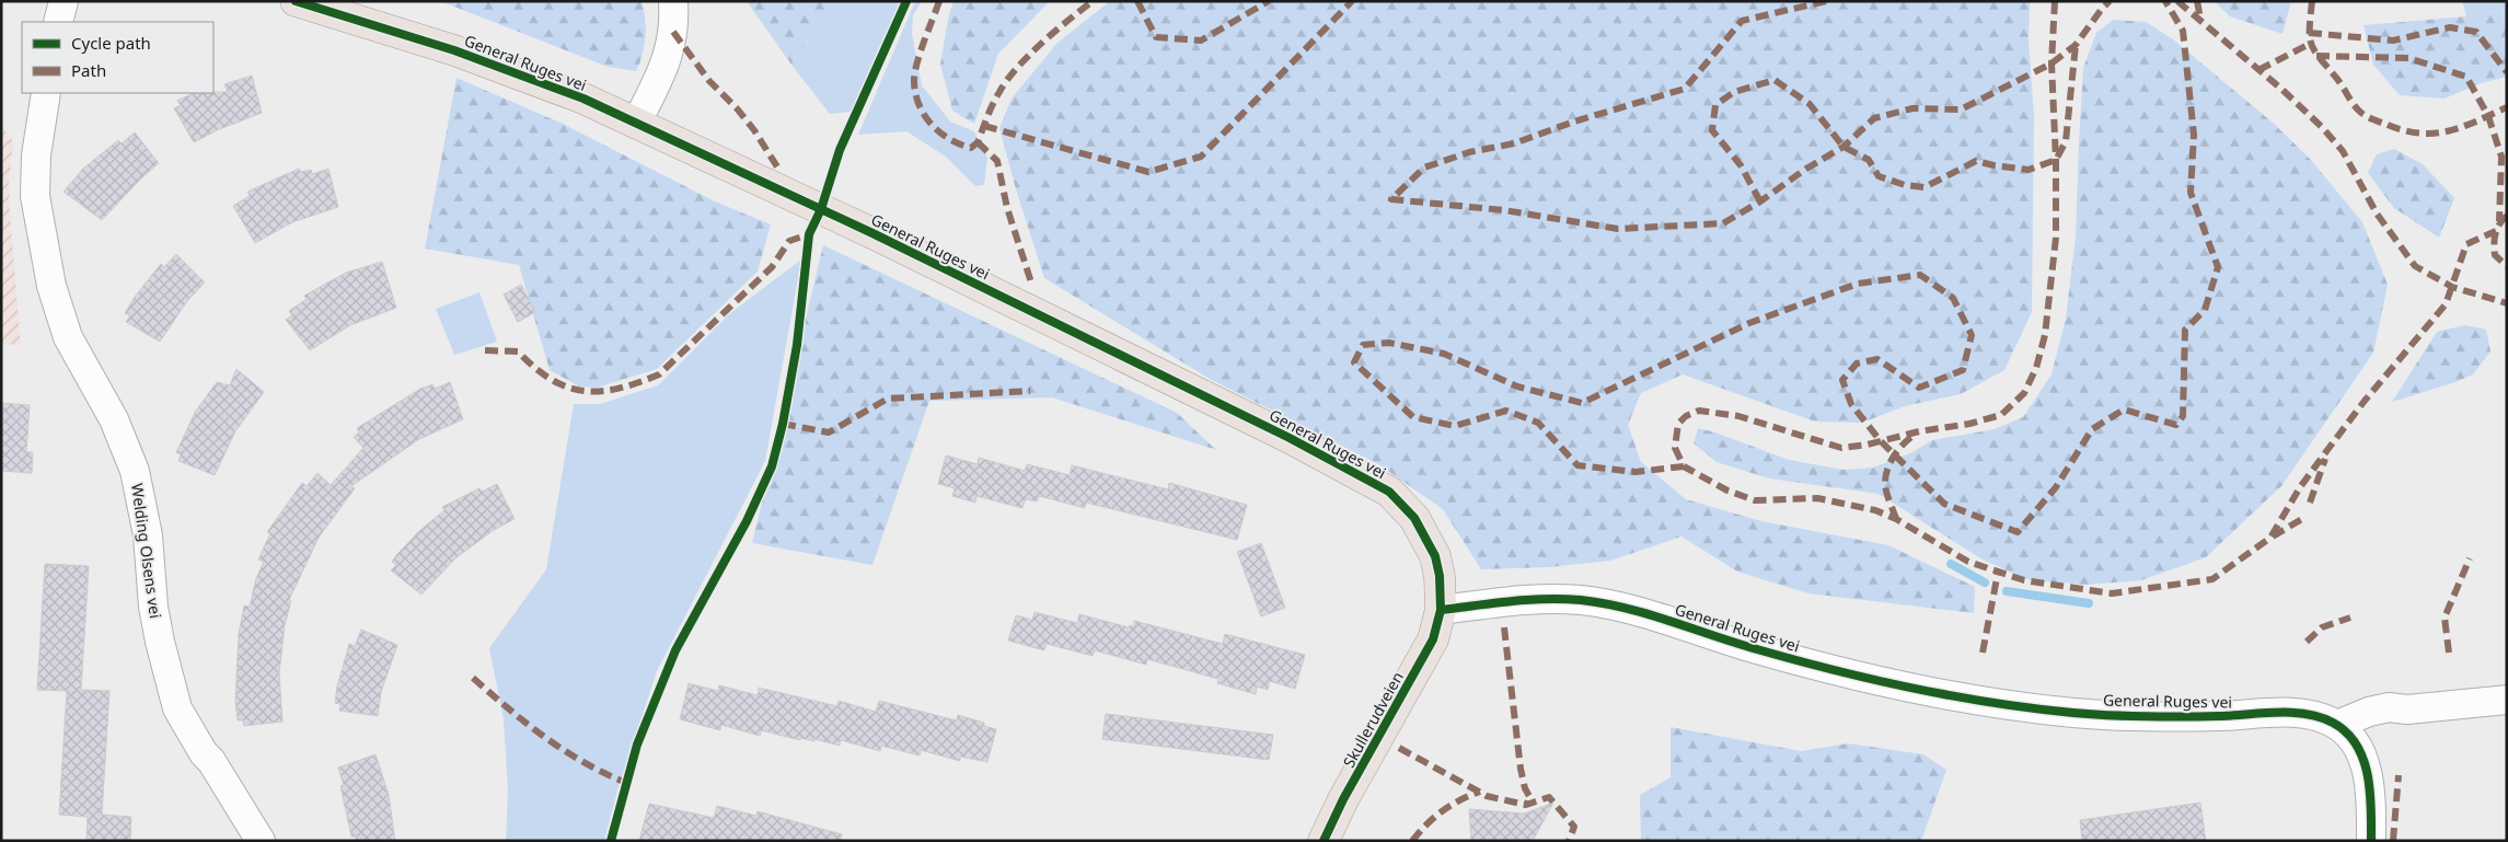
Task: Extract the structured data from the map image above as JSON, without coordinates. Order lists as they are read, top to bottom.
{
  "streets": {
    "main road": ["General Ruges vei", "Skullerudveien"],
    "street": ["Welding Olsens vei"]
  },
  "crossings": [
    ["General Ruges vei", "Skullerudveien"]
  ],
  "legend": ["Cycle path", "Path"]
}
